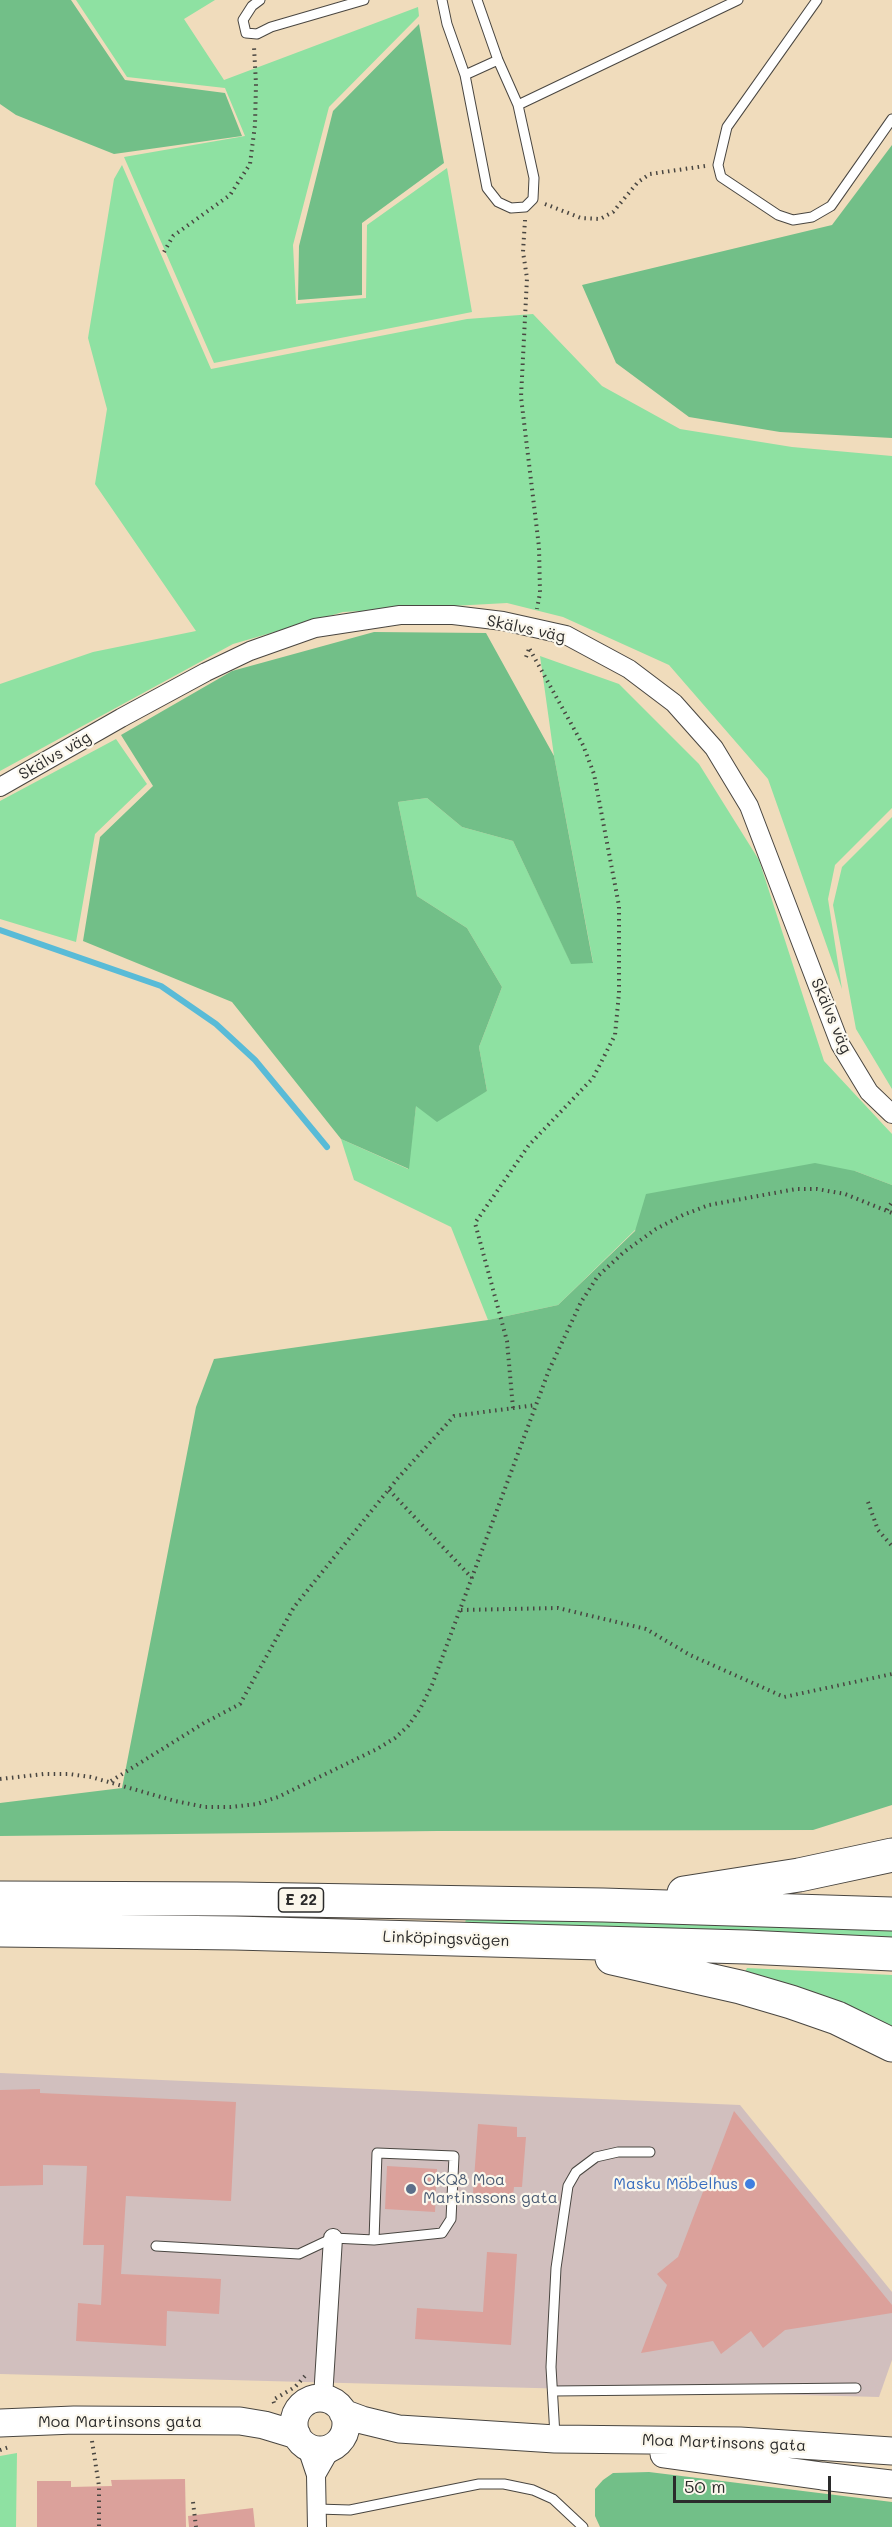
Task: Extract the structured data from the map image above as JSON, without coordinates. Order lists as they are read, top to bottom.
{
  "streets": {
    "highway": ["E 22", "Linköpingsvägen"],
    "street": ["Skälvs väg", "Moa Martinsons gata"]
  },
  "places": ["Masku Möbelhus", "OKQ8 Moa Martinssons gata"],
  "scale_bar": "50 m"
}
